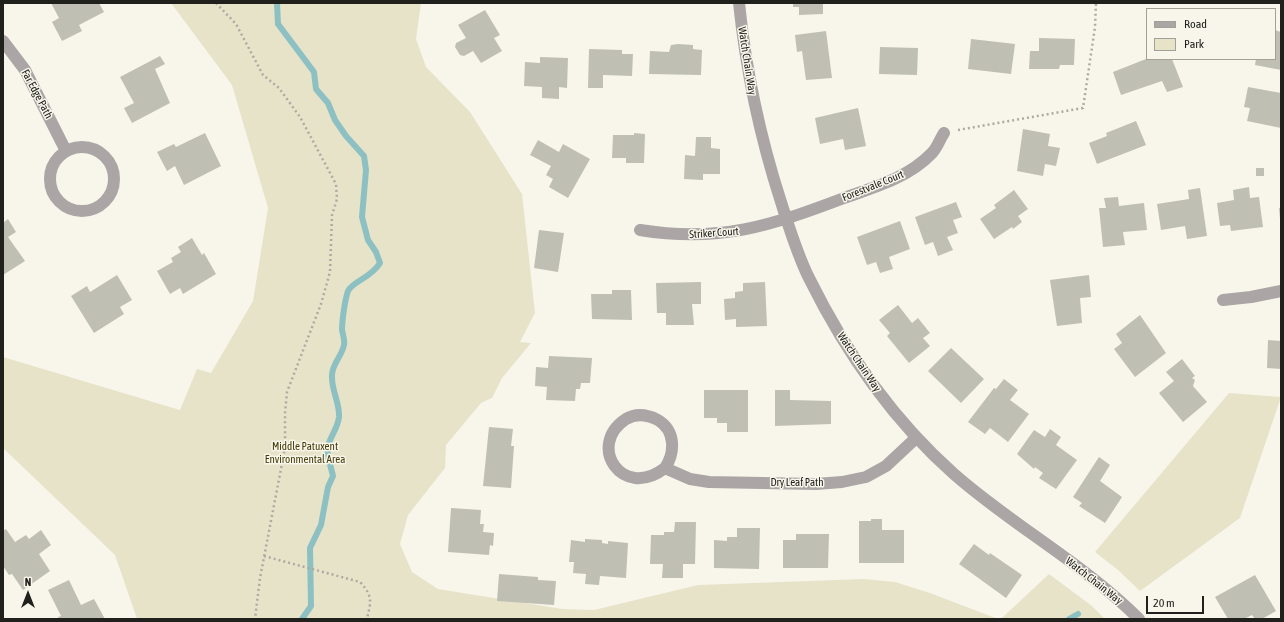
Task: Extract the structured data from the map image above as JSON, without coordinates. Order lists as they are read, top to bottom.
{
  "streets": {
    "street": [
      "Watch Chain Way",
      "Far Edge Path",
      "Forestvale Court",
      "Striker Court",
      "Dry Leaf Path"
    ]
  },
  "crossings": [
    ["Watch Chain Way", "Forestvale Court"],
    ["Watch Chain Way", "Striker Court"],
    ["Watch Chain Way", "Dry Leaf Path"],
    ["Forestvale Court", "Striker Court"]
  ],
  "parks": ["Middle Patuxent Environmental Area"],
  "legend": ["Road", "Park"],
  "scale_bar": "20 m",
  "north": "top"
}
